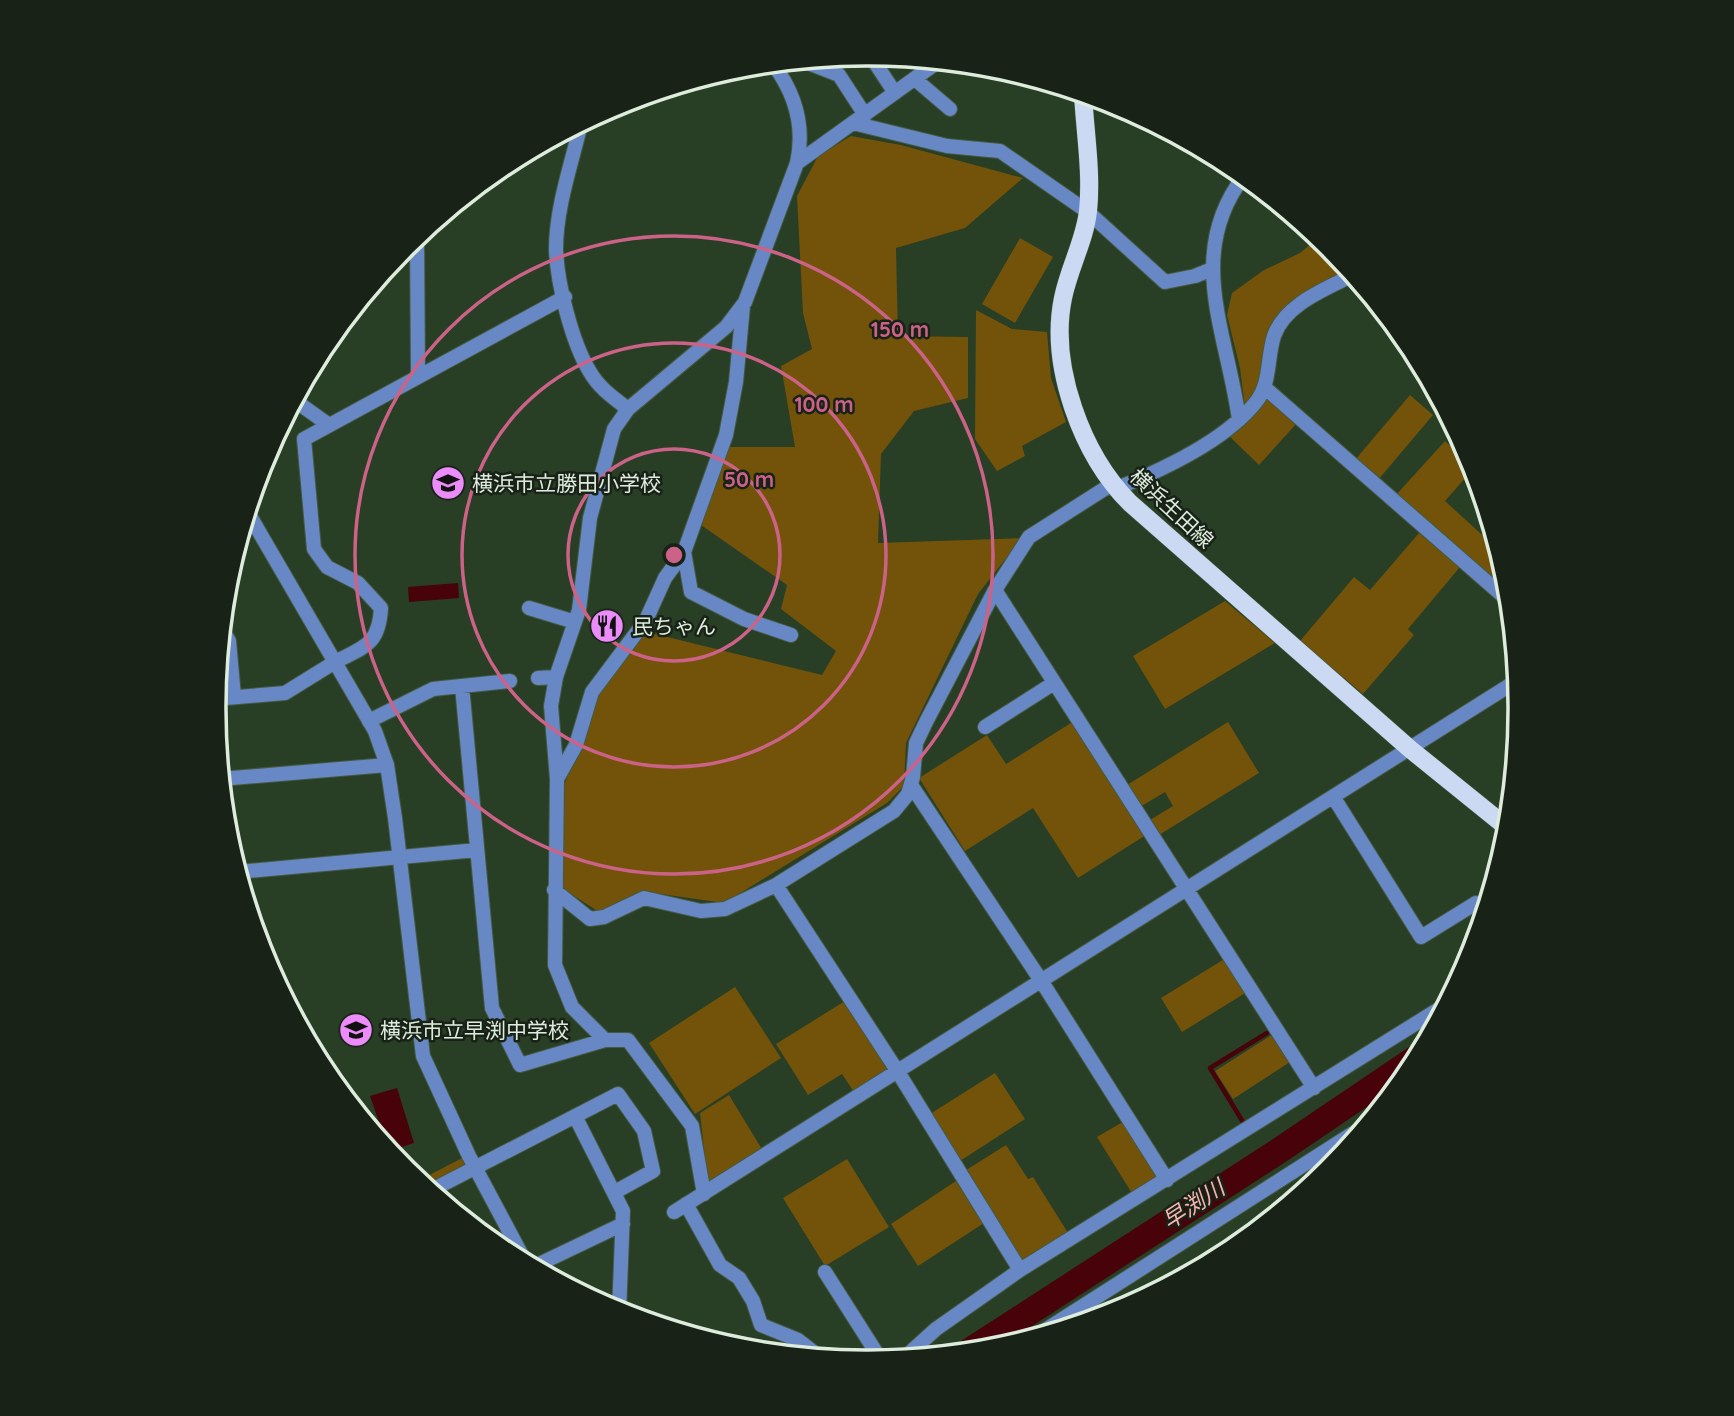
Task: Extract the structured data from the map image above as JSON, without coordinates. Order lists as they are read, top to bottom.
{
  "streets": {
    "main road": ["横浜生田線"]
  },
  "water": ["早渕川"],
  "places": {
    "school or university": ["横浜市立勝田小学校", "横浜市立早渕中学校"],
    "restaurant": ["民ちゃん"]
  },
  "rings": ["150 m", "100 m", "50 m"]
}
